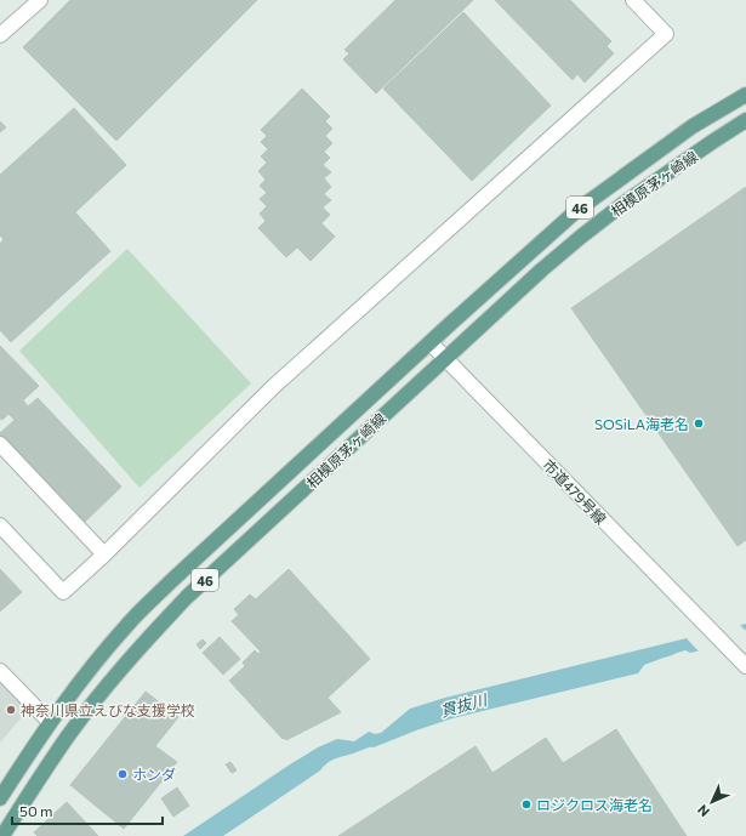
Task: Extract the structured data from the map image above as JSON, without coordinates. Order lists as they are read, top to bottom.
{
  "streets": {
    "main road": ["相模原茅ヶ崎線", "46"],
    "street": ["市道479号線"]
  },
  "crossings": [
    ["相模原茅ヶ崎線", "市道479号線"]
  ],
  "water": ["貫抜川"],
  "places": [
    "SOSiLA海老名",
    "神奈川県立えびな支援学校",
    "ホンダ",
    "ロジクロス海老名"
  ],
  "scale_bar": "50 m",
  "north": "bottom left"
}
